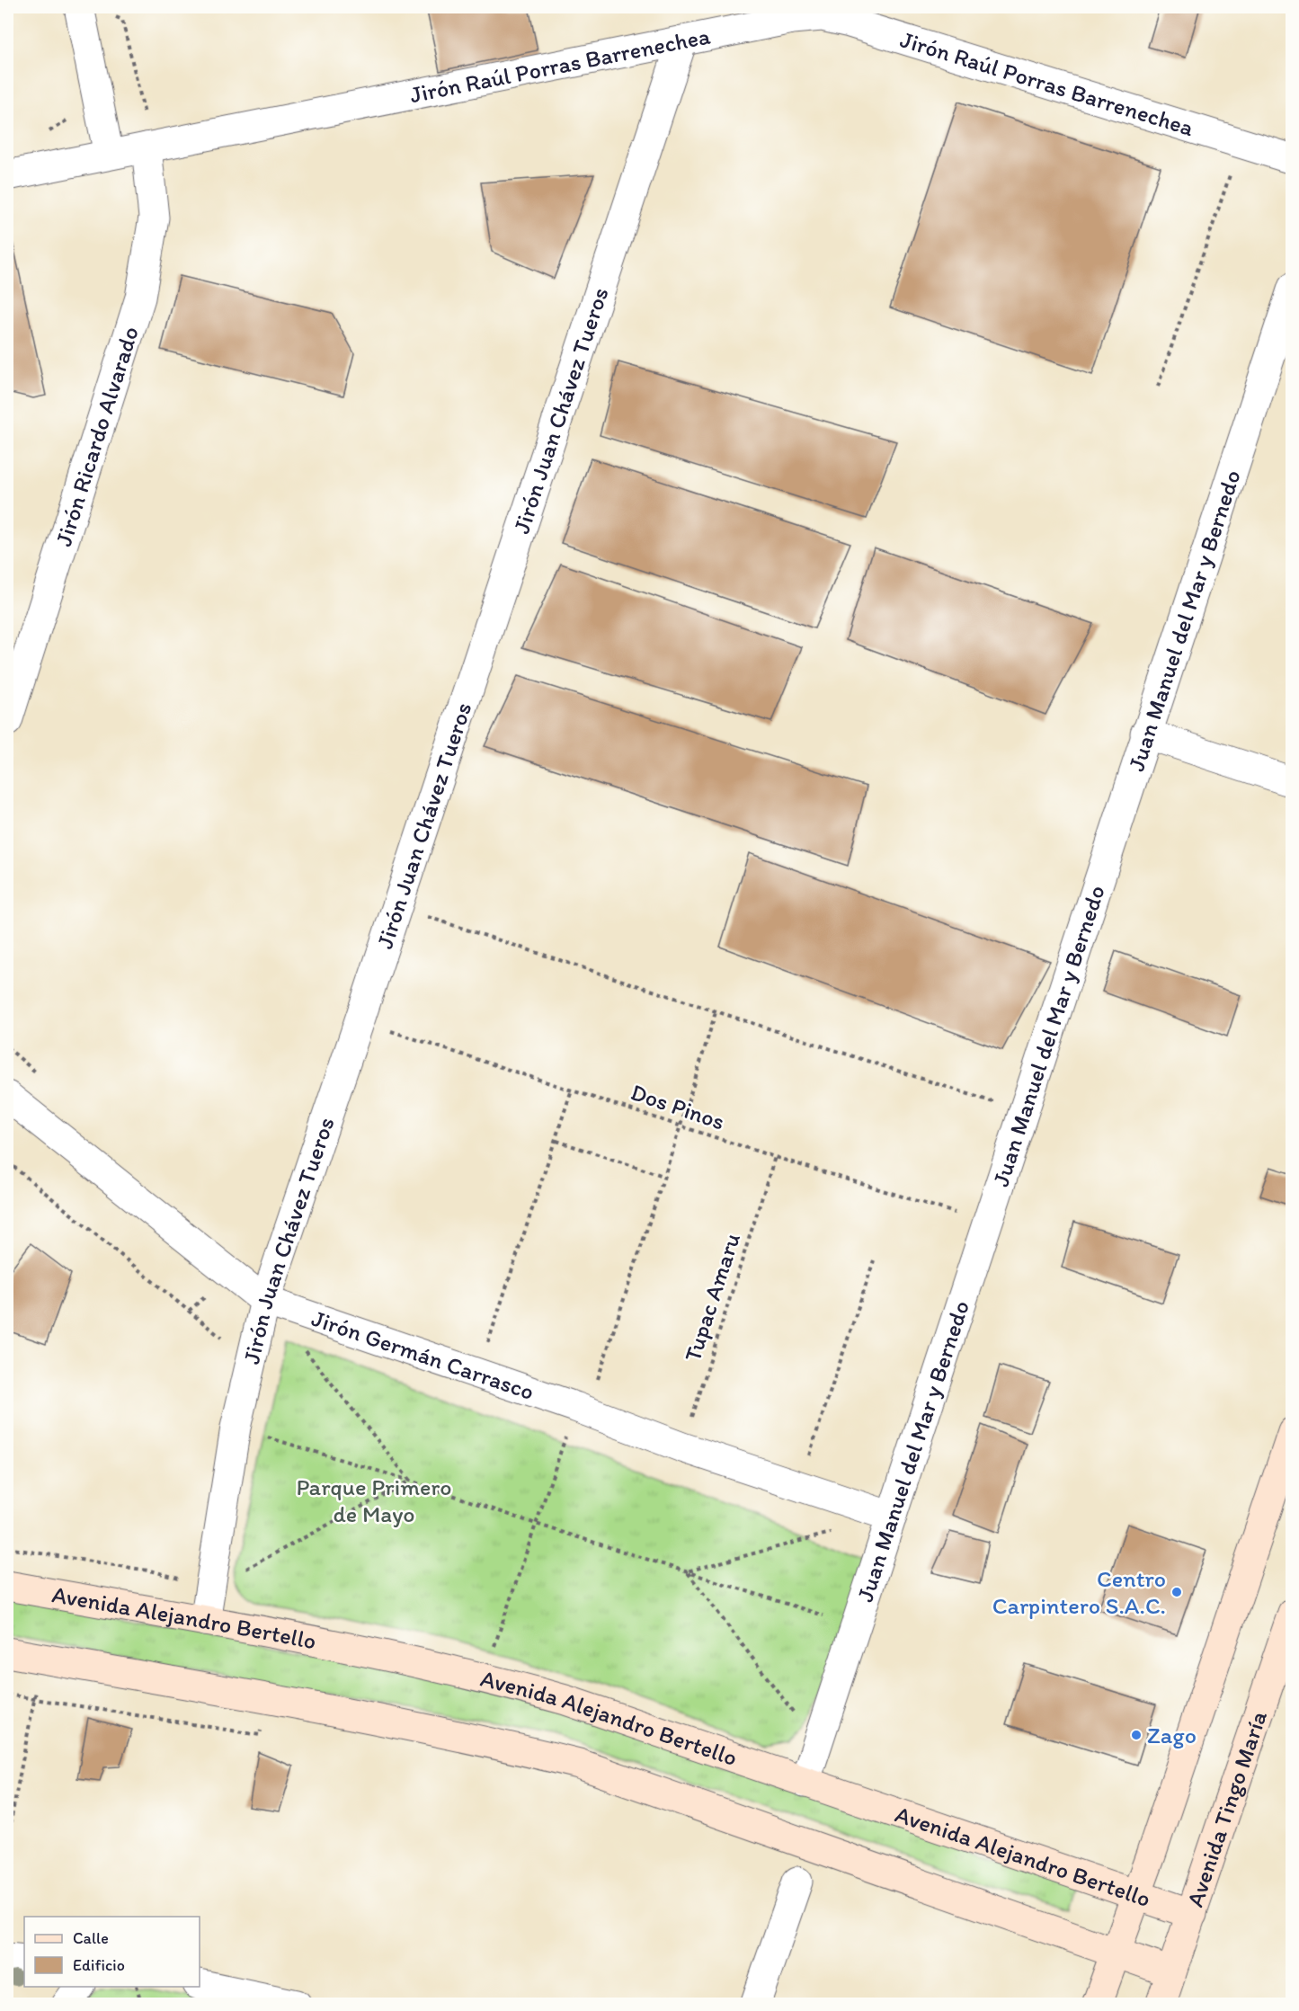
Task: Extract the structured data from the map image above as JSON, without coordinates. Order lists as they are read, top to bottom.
{
  "streets": {
    "main road": ["Avenida Alejandro Bertello", "Avenida Tingo María"],
    "street": [
      "Jirón Raúl Porras Barrenechea",
      "Jirón Juan Chávez Tueros",
      "Jirón Ricardo Alvarado",
      "Juan Manuel del Mar y Bernedo",
      "Jirón Germán Carrasco"
    ],
    "path": ["Dos Pinos", "Tupac Amaru"]
  },
  "crossings": [
    ["Jirón Raúl Porras Barrenechea", "Jirón Juan Chávez Tueros"],
    ["Jirón Raúl Porras Barrenechea", "Jirón Ricardo Alvarado"],
    ["Jirón Juan Chávez Tueros", "Dos Pinos"],
    ["Jirón Juan Chávez Tueros", "Jirón Germán Carrasco"],
    ["Jirón Juan Chávez Tueros", "Avenida Alejandro Bertello"],
    ["Juan Manuel del Mar y Bernedo", "Dos Pinos"],
    ["Juan Manuel del Mar y Bernedo", "Jirón Germán Carrasco"],
    ["Juan Manuel del Mar y Bernedo", "Avenida Alejandro Bertello"],
    ["Dos Pinos", "Tupac Amaru"],
    ["Tupac Amaru", "Jirón Germán Carrasco"],
    ["Avenida Alejandro Bertello", "Avenida Tingo María"]
  ],
  "parks": ["Parque Primero de Mayo"],
  "places": ["Centro Carpintero S.A.C.", "Zago"],
  "legend": ["Calle", "Edificio"]
}
